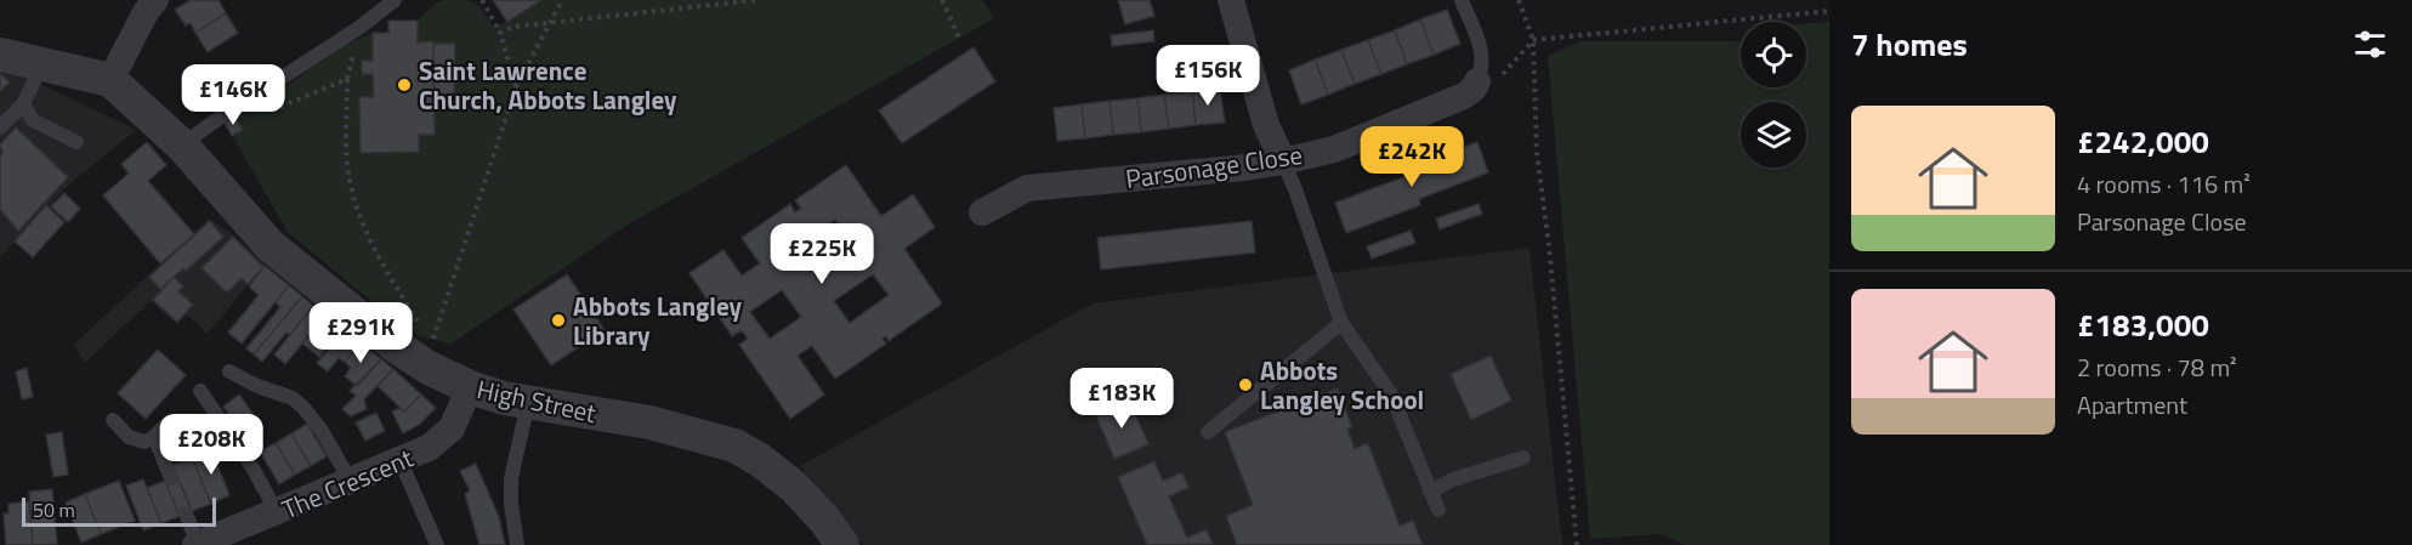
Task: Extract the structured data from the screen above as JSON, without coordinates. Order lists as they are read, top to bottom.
{
  "streets": {
    "street": ["Parsonage Close", "High Street", "The Crescent"]
  },
  "crossings": [
    ["High Street", "The Crescent"]
  ],
  "places": ["Saint Lawrence Church, Abbots Langley", "Abbots Langley Library", "Abbots Langley School"],
  "scale_bar": "50 m",
  "page": {
    "heading": "7 homes",
    "price": [
      "£156K",
      "£146K",
      "£242K",
      "£225K",
      "£291K",
      "£183K",
      "£208K"
    ],
    "list": [
      {
        "name": "£242,000",
        "note": "4 rooms · 116 m² · Parsonage Close"
      },
      {
        "name": "£183,000",
        "note": "2 rooms · 78 m² · Apartment"
      }
    ],
    "scale": "50 m"
  }
}
